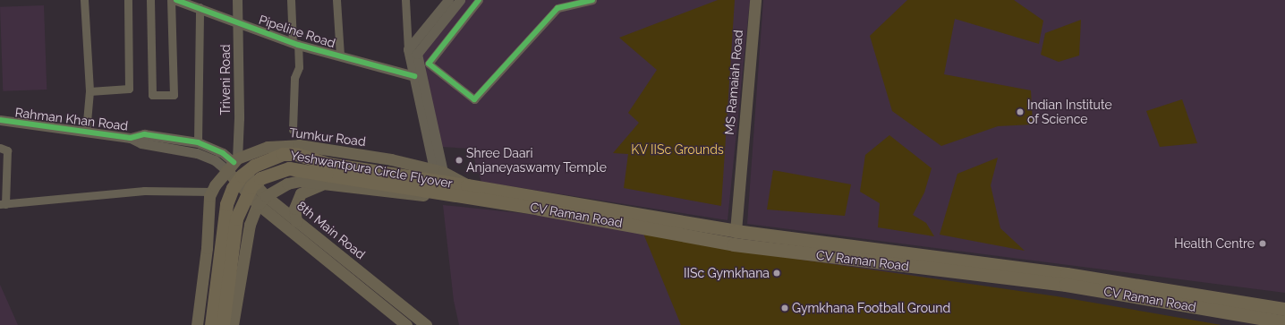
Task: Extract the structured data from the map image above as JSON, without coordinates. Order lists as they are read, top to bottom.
{
  "streets": {
    "highway": ["Yeshwantpura Circle Flyover", "CV Raman Road"],
    "main road": ["MS Ramaiah Road", "Tumkur Road", "8th Main Road"],
    "street": ["Pipeline Road", "Triveni Road", "Rahman Khan Road"]
  },
  "crossings": [
    ["Pipeline Road", "Triveni Road"],
    ["Triveni Road", "Tumkur Road"],
    ["Triveni Road", "8th Main Road"],
    ["MS Ramaiah Road", "CV Raman Road"],
    ["Rahman Khan Road", "8th Main Road"],
    ["Tumkur Road", "Yeshwantpura Circle Flyover"],
    ["Tumkur Road", "CV Raman Road"],
    ["Tumkur Road", "8th Main Road"],
    ["Yeshwantpura Circle Flyover", "CV Raman Road"]
  ],
  "parks": ["KV IISc Grounds"],
  "places": [
    "Indian Institute of Science",
    "Shree Daari Anjaneyaswamy Temple",
    "Health Centre",
    "IISc Gymkhana",
    "Gymkhana Football Ground"
  ]
}
